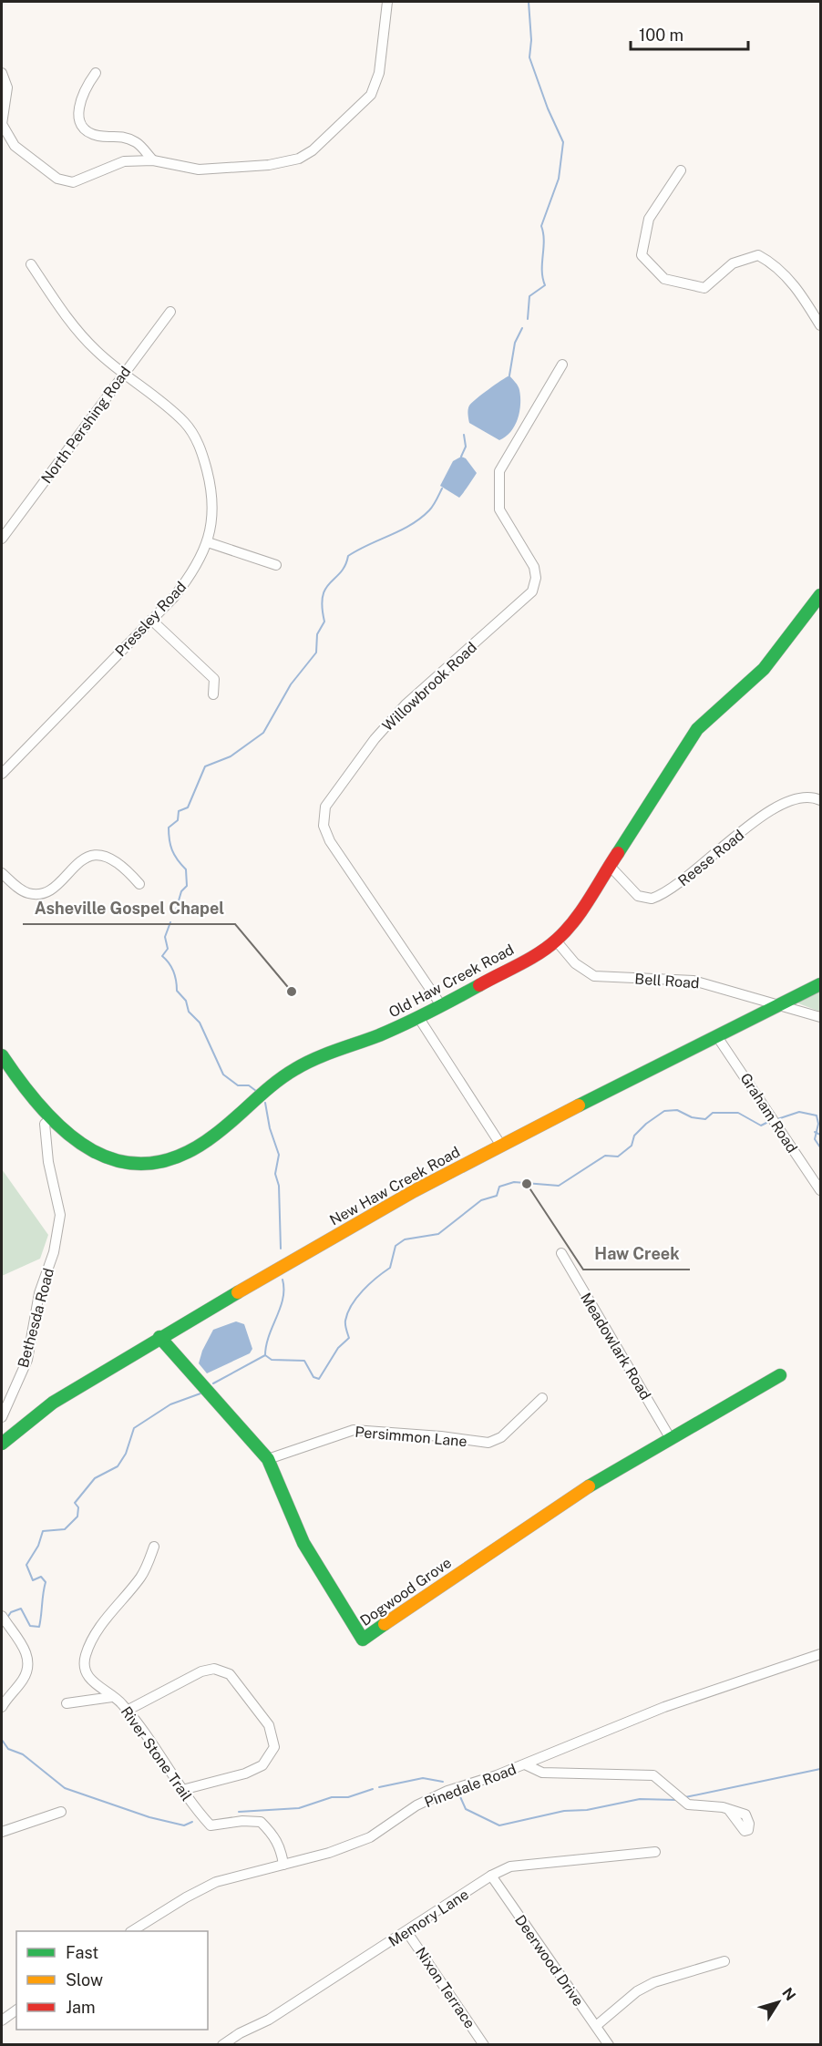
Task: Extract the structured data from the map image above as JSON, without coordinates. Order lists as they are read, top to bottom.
{
  "streets": {
    "street": [
      "North Pershing Road",
      "Pressley Road",
      "Willowbrook Road",
      "Reese Road",
      "Old Haw Creek Road",
      "Bell Road",
      "Graham Road",
      "New Haw Creek Road",
      "Bethesda Road",
      "Meadowlark Road",
      "Persimmon Lane",
      "Dogwood Grove",
      "River Stone Trail",
      "Pinedale Road",
      "Memory Lane",
      "Deerwood Drive",
      "Nixon Terrace"
    ]
  },
  "crossings": [
    ["North Pershing Road", "Pressley Road"],
    ["Willowbrook Road", "Old Haw Creek Road"],
    ["Reese Road", "Old Haw Creek Road"],
    ["Old Haw Creek Road", "Bell Road"],
    ["Old Haw Creek Road", "Bethesda Road"],
    ["Bell Road", "New Haw Creek Road"],
    ["Graham Road", "New Haw Creek Road"],
    ["New Haw Creek Road", "Dogwood Grove"],
    ["Meadowlark Road", "Dogwood Grove"],
    ["Persimmon Lane", "Dogwood Grove"],
    ["River Stone Trail", "Pinedale Road"],
    ["Memory Lane", "Deerwood Drive"],
    ["Memory Lane", "Nixon Terrace"]
  ],
  "places": ["Asheville Gospel Chapel", "Haw Creek"],
  "legend": ["Fast", "Slow", "Jam"],
  "scale_bar": "100 m",
  "north": "top right"
}
